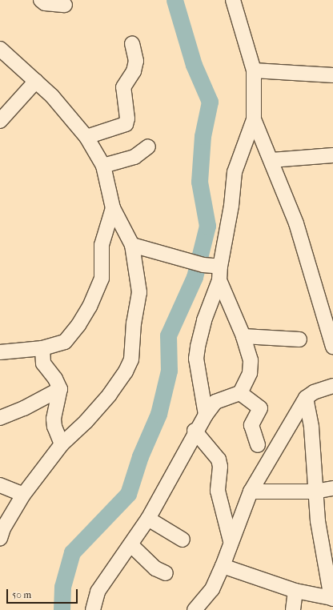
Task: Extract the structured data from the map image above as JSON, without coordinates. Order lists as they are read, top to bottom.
{
  "scale_bar": "50 m"
}
